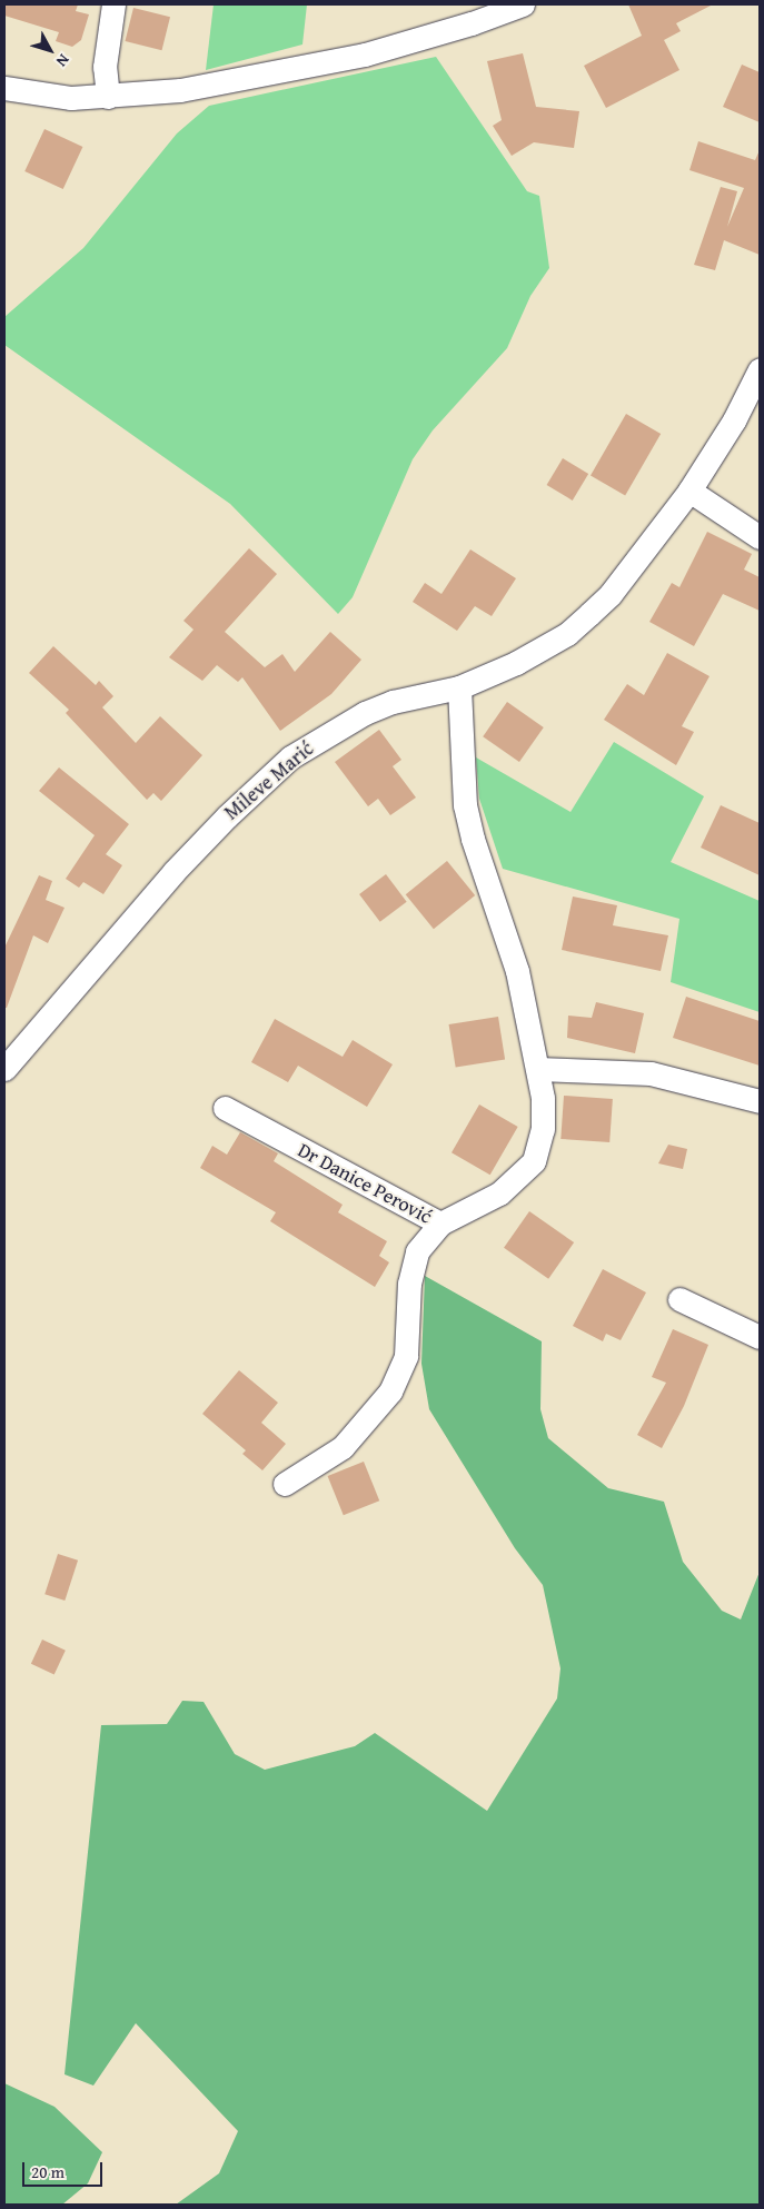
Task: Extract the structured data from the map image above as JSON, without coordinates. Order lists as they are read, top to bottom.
{
  "streets": {
    "street": ["Mileve Marić", "Dr Danice Perović"]
  },
  "crossings": [
    ["Mileve Marić", "Dr Danice Perović"]
  ],
  "scale_bar": "20 m",
  "north": "bottom right"
}
